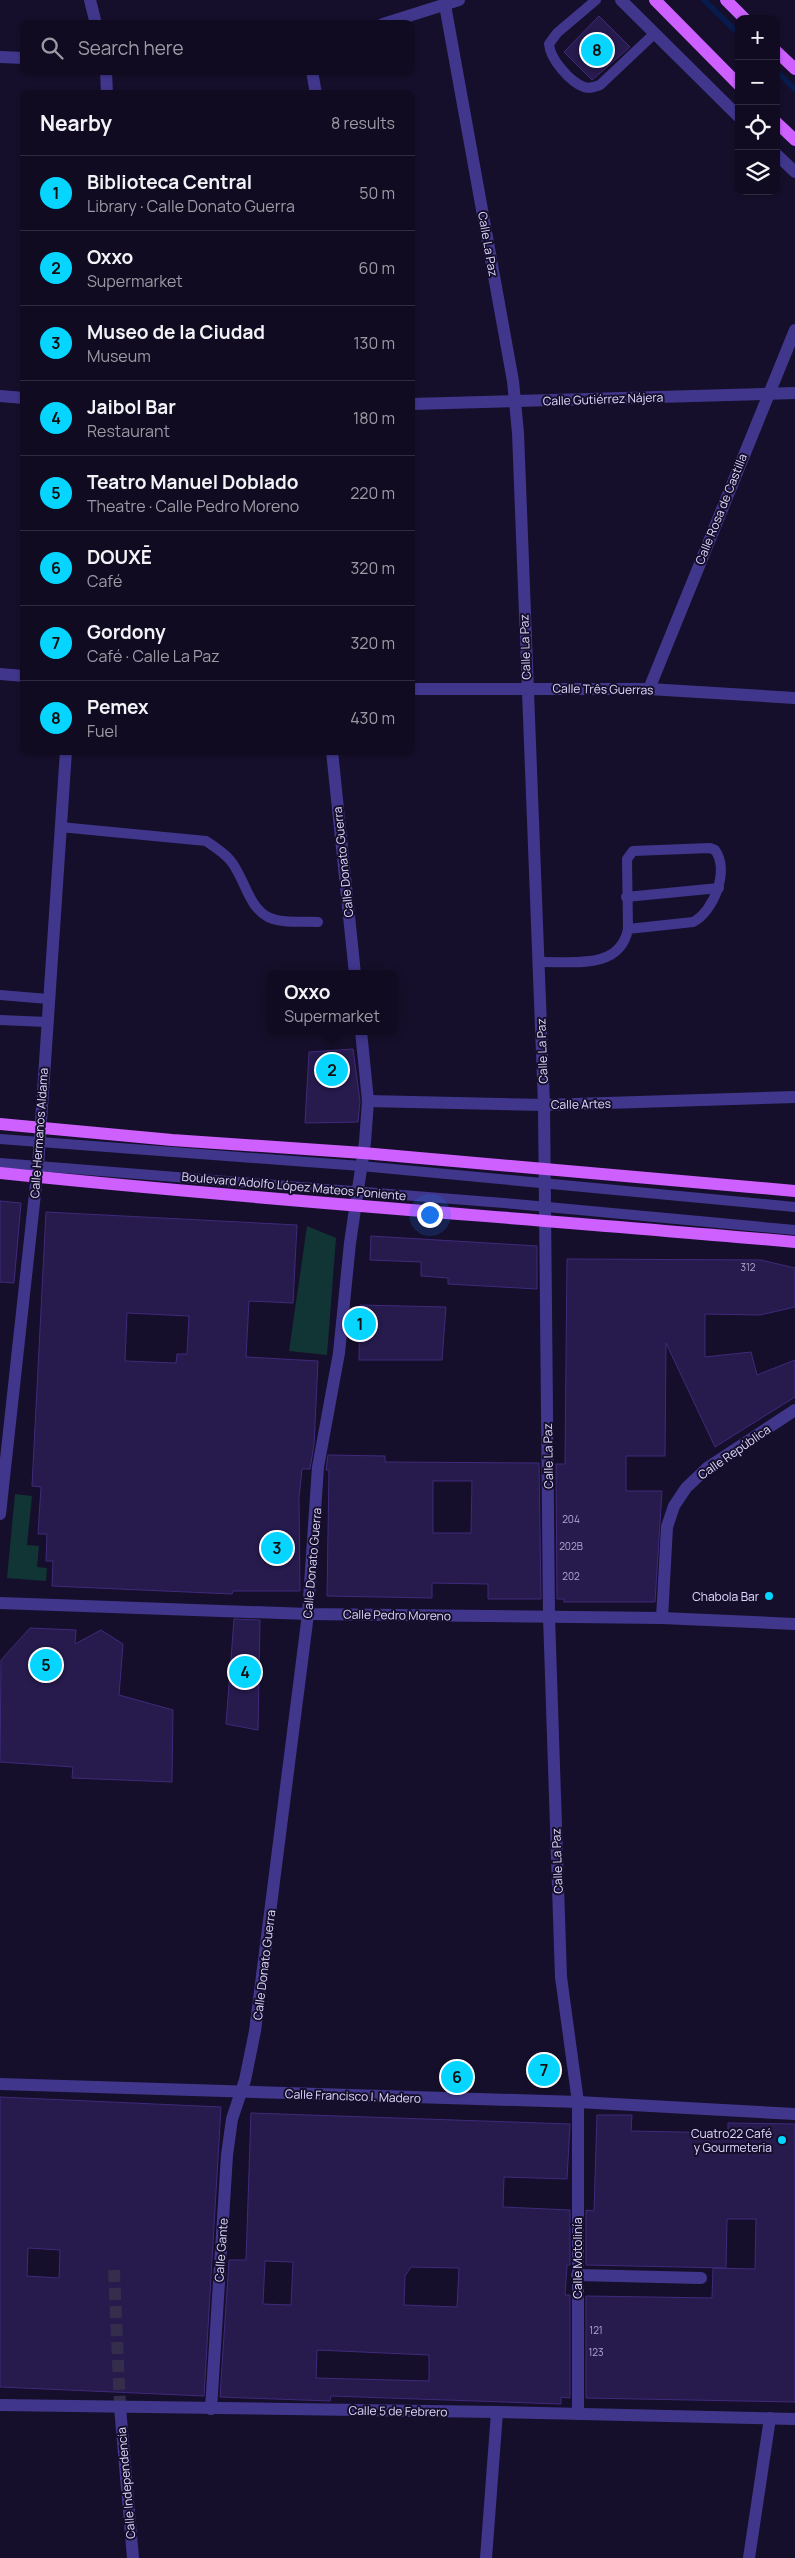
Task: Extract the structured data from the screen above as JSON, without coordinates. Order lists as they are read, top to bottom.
{
  "streets": {
    "main road": ["Boulevard Adolfo López Mateos Poniente"],
    "street": [
      "Calle La Paz",
      "Calle Gutiérrez Nájera",
      "Calle Rosa de Castilla",
      "Calle Três Guerras",
      "Calle Donato Guerra",
      "Calle Artes",
      "Calle Hermanos Aldama",
      "Calle República",
      "Calle Pedro Moreno",
      "Calle Francisco I. Madero",
      "Calle Gante",
      "Calle Motolinía",
      "Calle 5 de Febrero",
      "Calle Independencia"
    ]
  },
  "crossings": [
    ["Calle La Paz", "Calle Gutiérrez Nájera"],
    ["Calle La Paz", "Calle Três Guerras"],
    ["Calle La Paz", "Calle Artes"],
    ["Calle La Paz", "Boulevard Adolfo López Mateos Poniente"],
    ["Calle La Paz", "Calle Pedro Moreno"],
    ["Calle La Paz", "Calle Francisco I. Madero"],
    ["Calle La Paz", "Calle Motolinía"],
    ["Calle Gutiérrez Nájera", "Calle Rosa de Castilla"],
    ["Calle Rosa de Castilla", "Calle Três Guerras"],
    ["Calle Donato Guerra", "Calle Artes"],
    ["Calle Donato Guerra", "Boulevard Adolfo López Mateos Poniente"],
    ["Calle Donato Guerra", "Calle Pedro Moreno"],
    ["Calle Donato Guerra", "Calle Francisco I. Madero"],
    ["Calle Donato Guerra", "Calle Gante"],
    ["Calle Hermanos Aldama", "Boulevard Adolfo López Mateos Poniente"],
    ["Calle República", "Calle Pedro Moreno"],
    ["Calle Francisco I. Madero", "Calle Gante"],
    ["Calle Francisco I. Madero", "Calle Motolinía"],
    ["Calle Gante", "Calle 5 de Febrero"],
    ["Calle Motolinía", "Calle 5 de Febrero"],
    ["Calle 5 de Febrero", "Calle Independencia"]
  ],
  "places": ["Chabola Bar", "Cuatro22 Café y Gourmeteria"],
  "house_numbers": [
    "312",
    "204",
    "202B",
    "202",
    "121",
    "123"
  ],
  "page": {
    "map_buttons": ["+", "−"],
    "search": "Search here",
    "pins": [
      "8",
      "2",
      "1",
      "3",
      "5",
      "4",
      "7",
      "6"
    ],
    "heading": ["Nearby", "8 results"],
    "list": [
      {
        "mark": "1",
        "name": "Biblioteca Central",
        "note": "Library · Calle Donato Guerra",
        "value": "50 m"
      },
      {
        "mark": "2",
        "name": "Oxxo",
        "note": "Supermarket",
        "value": "60 m"
      },
      {
        "mark": "3",
        "name": "Museo de la Ciudad",
        "note": "Museum",
        "value": "130 m"
      },
      {
        "mark": "4",
        "name": "Jaibol Bar",
        "note": "Restaurant",
        "value": "180 m"
      },
      {
        "mark": "5",
        "name": "Teatro Manuel Doblado",
        "note": "Theatre · Calle Pedro Moreno",
        "value": "220 m"
      },
      {
        "mark": "6",
        "name": "DOUXĒ",
        "note": "Café",
        "value": "320 m"
      },
      {
        "mark": "7",
        "name": "Gordony",
        "note": "Café · Calle La Paz",
        "value": "320 m"
      },
      {
        "mark": "8",
        "name": "Pemex",
        "note": "Fuel",
        "value": "430 m"
      }
    ],
    "popup": ["Oxxo", "Supermarket"]
  }
}
